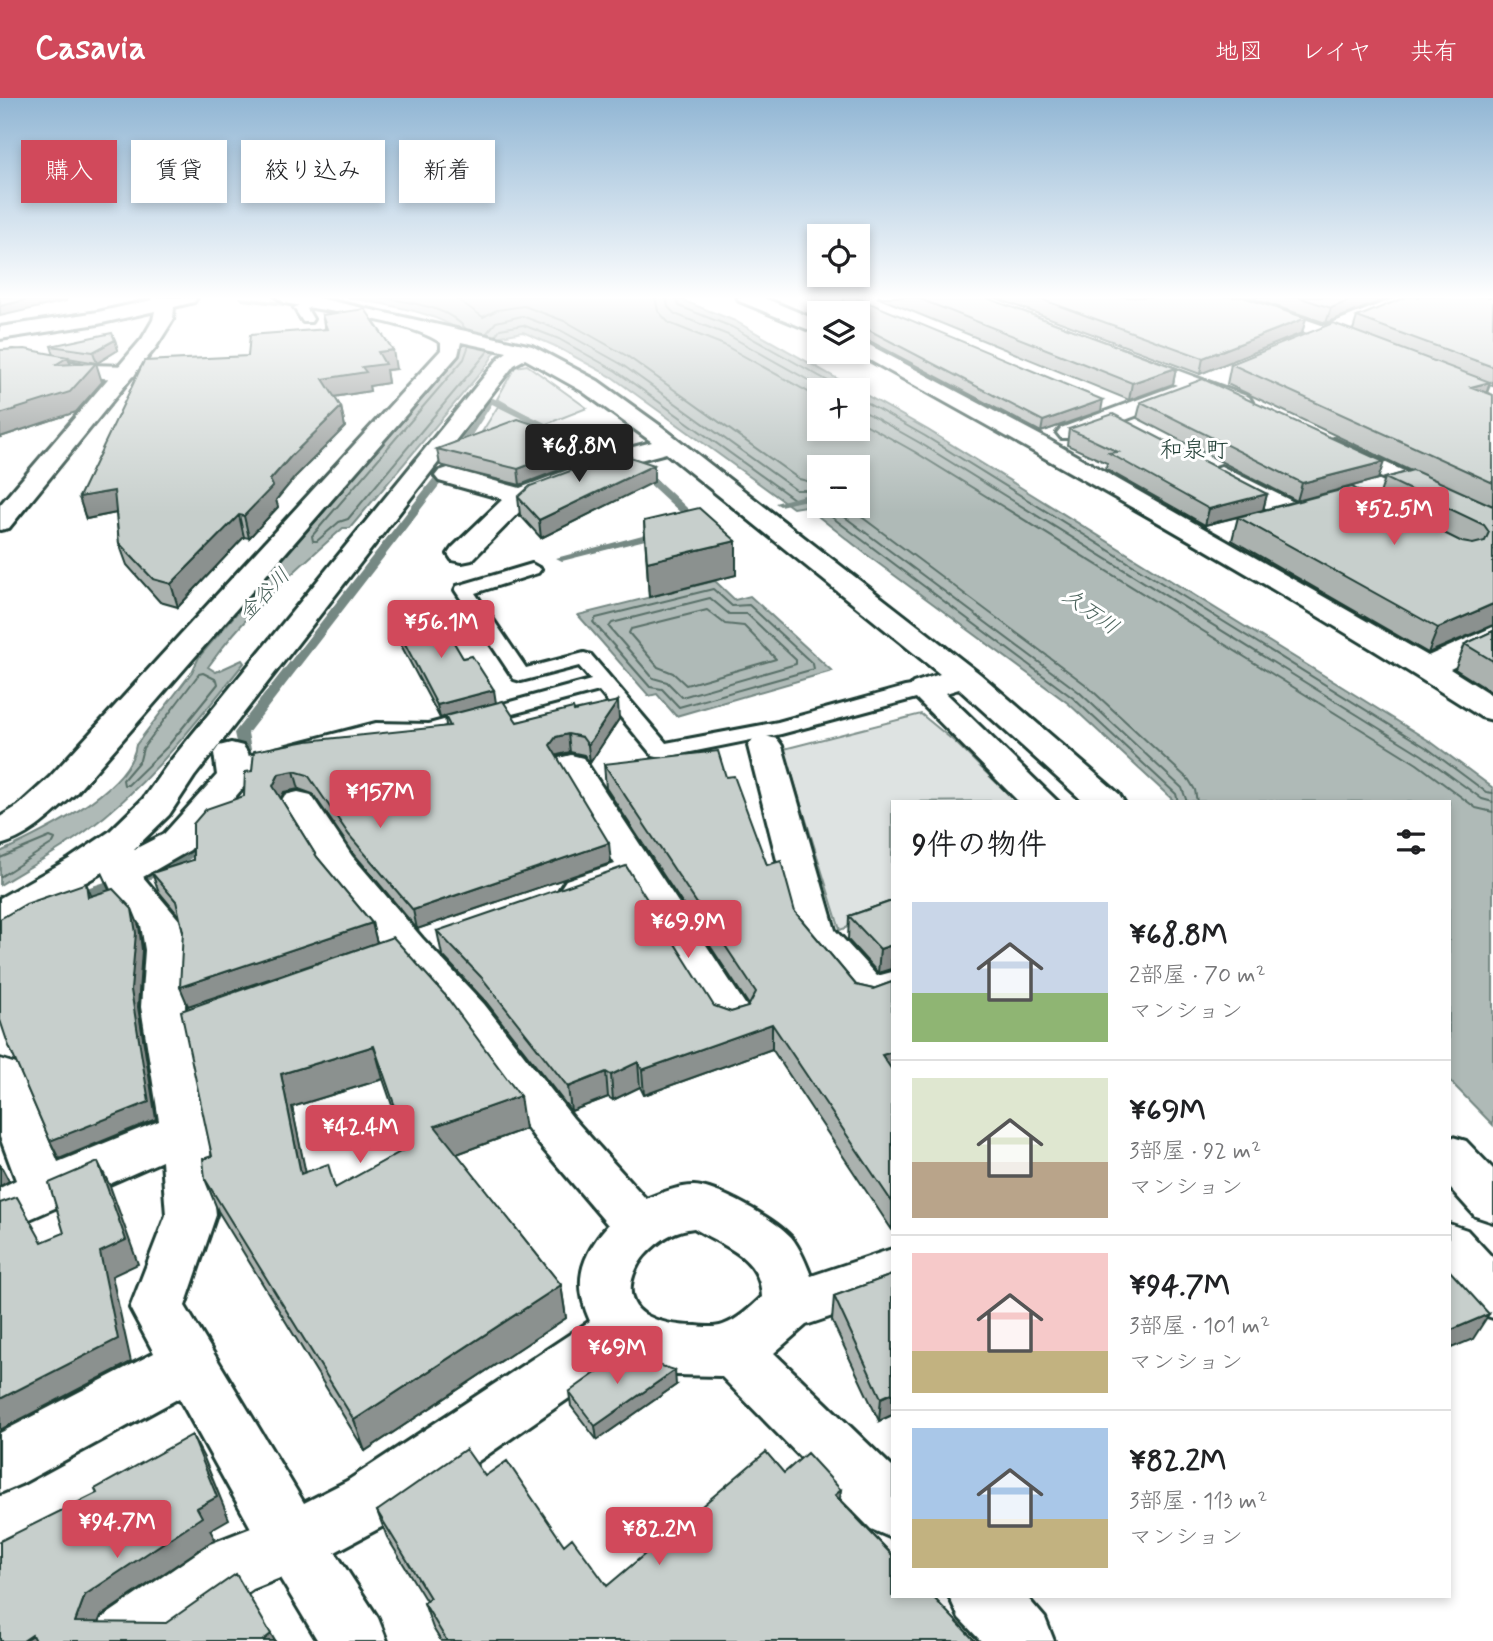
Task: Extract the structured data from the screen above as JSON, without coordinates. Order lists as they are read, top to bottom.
{
  "districts": ["和泉町"],
  "water": ["金谷川", "久万川"],
  "page": {
    "header": "Casavia",
    "nav": ["地図", "レイヤ", "共有"],
    "chip": [
      "購入",
      "賃貸",
      "絞り込み",
      "新着"
    ],
    "map_buttons": ["+", "−"],
    "price": [
      "¥68.8M",
      "¥52.5M",
      "¥56.1M",
      "¥157M",
      "¥69.9M",
      "¥42.4M",
      "¥69M",
      "¥94.7M",
      "¥82.2M"
    ],
    "heading": "9件の物件",
    "list": [
      {
        "name": "¥68.8M",
        "note": "2部屋 · 70 m² · マンション"
      },
      {
        "name": "¥69M",
        "note": "3部屋 · 92 m² · マンション"
      },
      {
        "name": "¥94.7M",
        "note": "3部屋 · 101 m² · マンション"
      },
      {
        "name": "¥82.2M",
        "note": "3部屋 · 113 m² · マンション"
      }
    ]
  }
}
